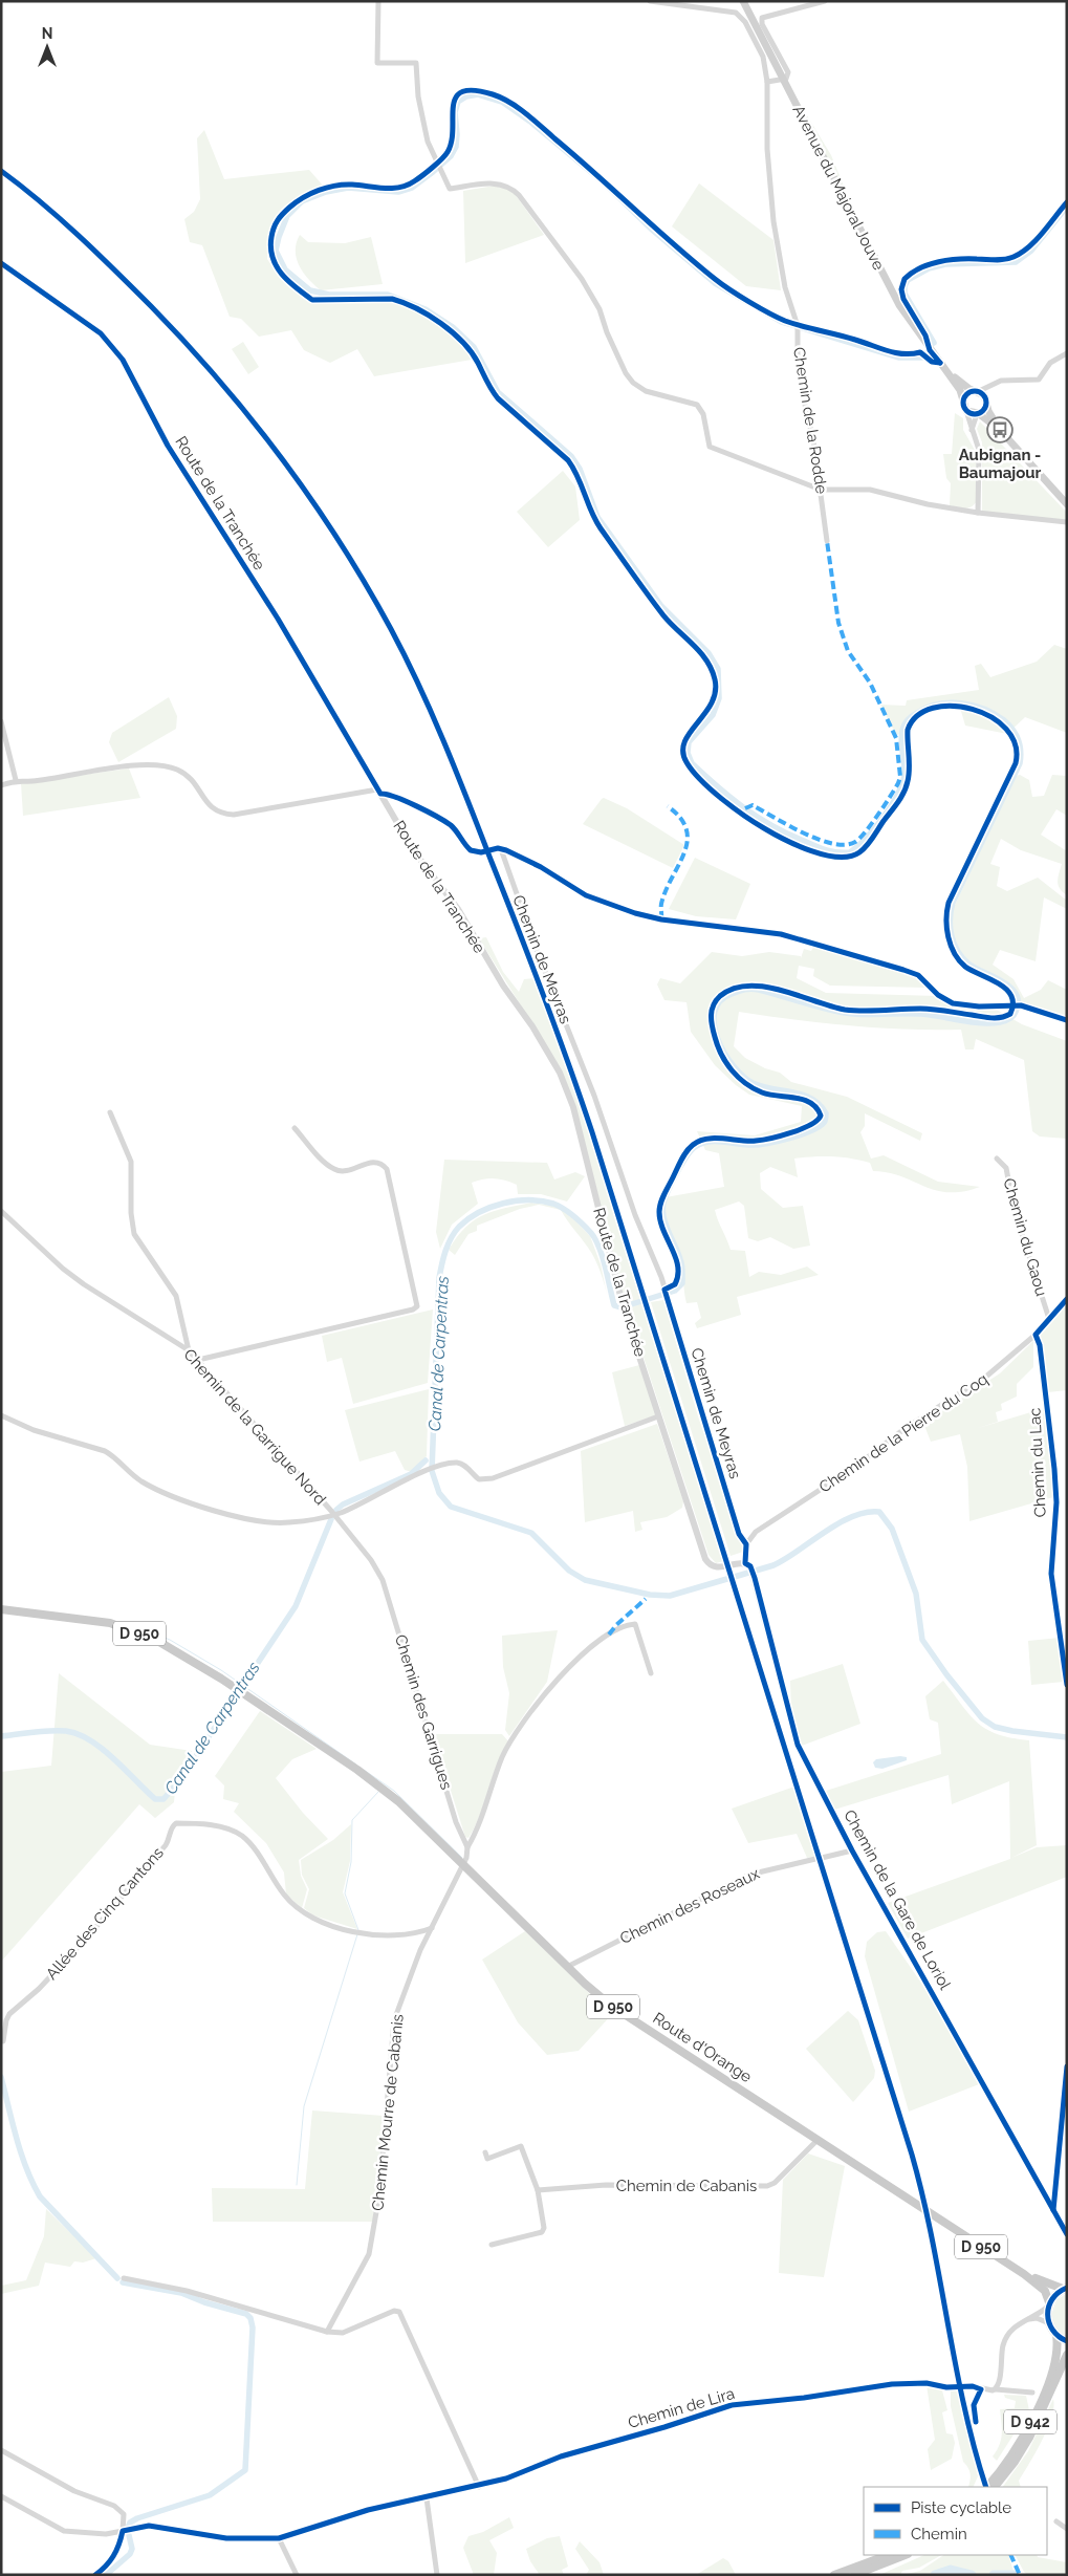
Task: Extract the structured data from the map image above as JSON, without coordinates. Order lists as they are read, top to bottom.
{
  "streets": {
    "main road": [
      "Avenue du Majoral Jouve",
      "D 950",
      "Route d'Orange",
      "D 942"
    ],
    "street": [
      "Chemin de la Rodde",
      "Route de la Tranchée",
      "Chemin de Meyras",
      "Chemin du Gaou",
      "Chemin de la Garrigue Nord",
      "Chemin de la Pierre du Coq",
      "Chemin du Lac",
      "Chemin des Garrigues",
      "Chemin de la Gare de Loriol",
      "Chemin des Roseaux",
      "Allée des Cinq Cantons",
      "Chemin Mourre de Cabanis",
      "Chemin de Cabanis",
      "Chemin de Lira"
    ]
  },
  "crossings": [
    ["Chemin de Meyras", "Chemin de la Pierre du Coq"],
    ["Chemin du Gaou", "Chemin de la Pierre du Coq"],
    ["Chemin de la Garrigue Nord", "Chemin des Garrigues"],
    ["Chemin de la Pierre du Coq", "Chemin du Lac"],
    ["D 950", "Route d'Orange"],
    ["Chemin de la Gare de Loriol", "Chemin des Roseaux"],
    ["Chemin des Roseaux", "Route d'Orange"],
    ["Allée des Cinq Cantons", "Chemin Mourre de Cabanis"],
    ["Route d'Orange", "Chemin Mourre de Cabanis"],
    ["Route d'Orange", "Chemin de Cabanis"]
  ],
  "water": ["Canal de Carpentras"],
  "places": {
    "bus stop": ["Aubignan - Baumajour"]
  },
  "legend": ["Piste cyclable", "Chemin"],
  "north": "top"
}
